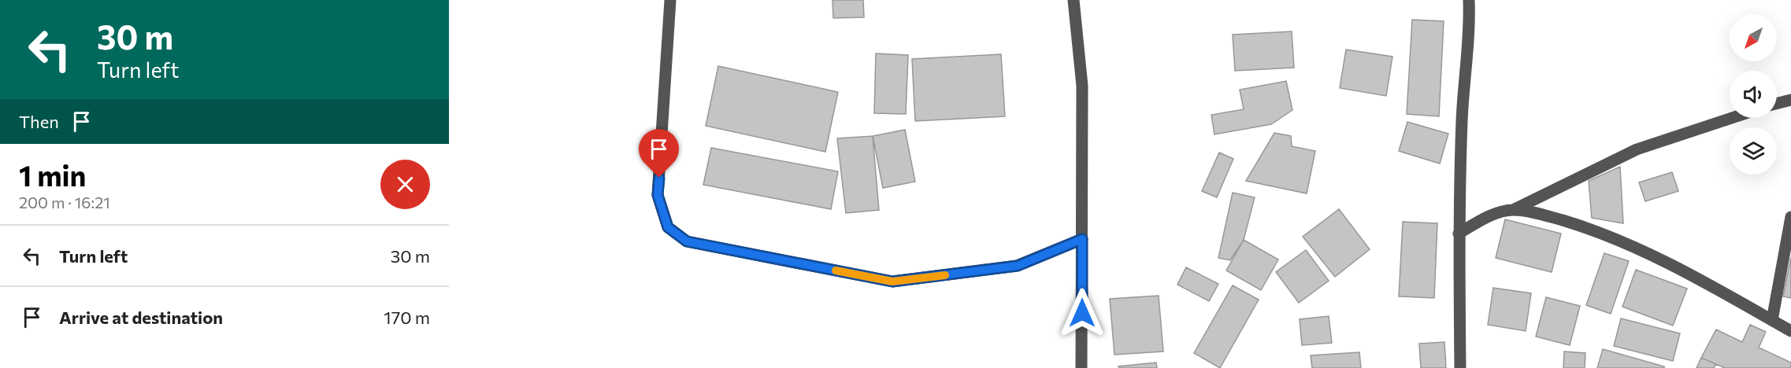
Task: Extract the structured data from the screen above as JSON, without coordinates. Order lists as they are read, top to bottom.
{
  "north": "bottom left",
  "page": {
    "turn": ["30 m", "Turn left"],
    "then": "Then",
    "heading": ["1 min", "200 m · 16:21"],
    "list": [
      {
        "name": "Turn left",
        "value": "30 m"
      },
      {
        "name": "Arrive at destination",
        "value": "170 m"
      }
    ]
  }
}
